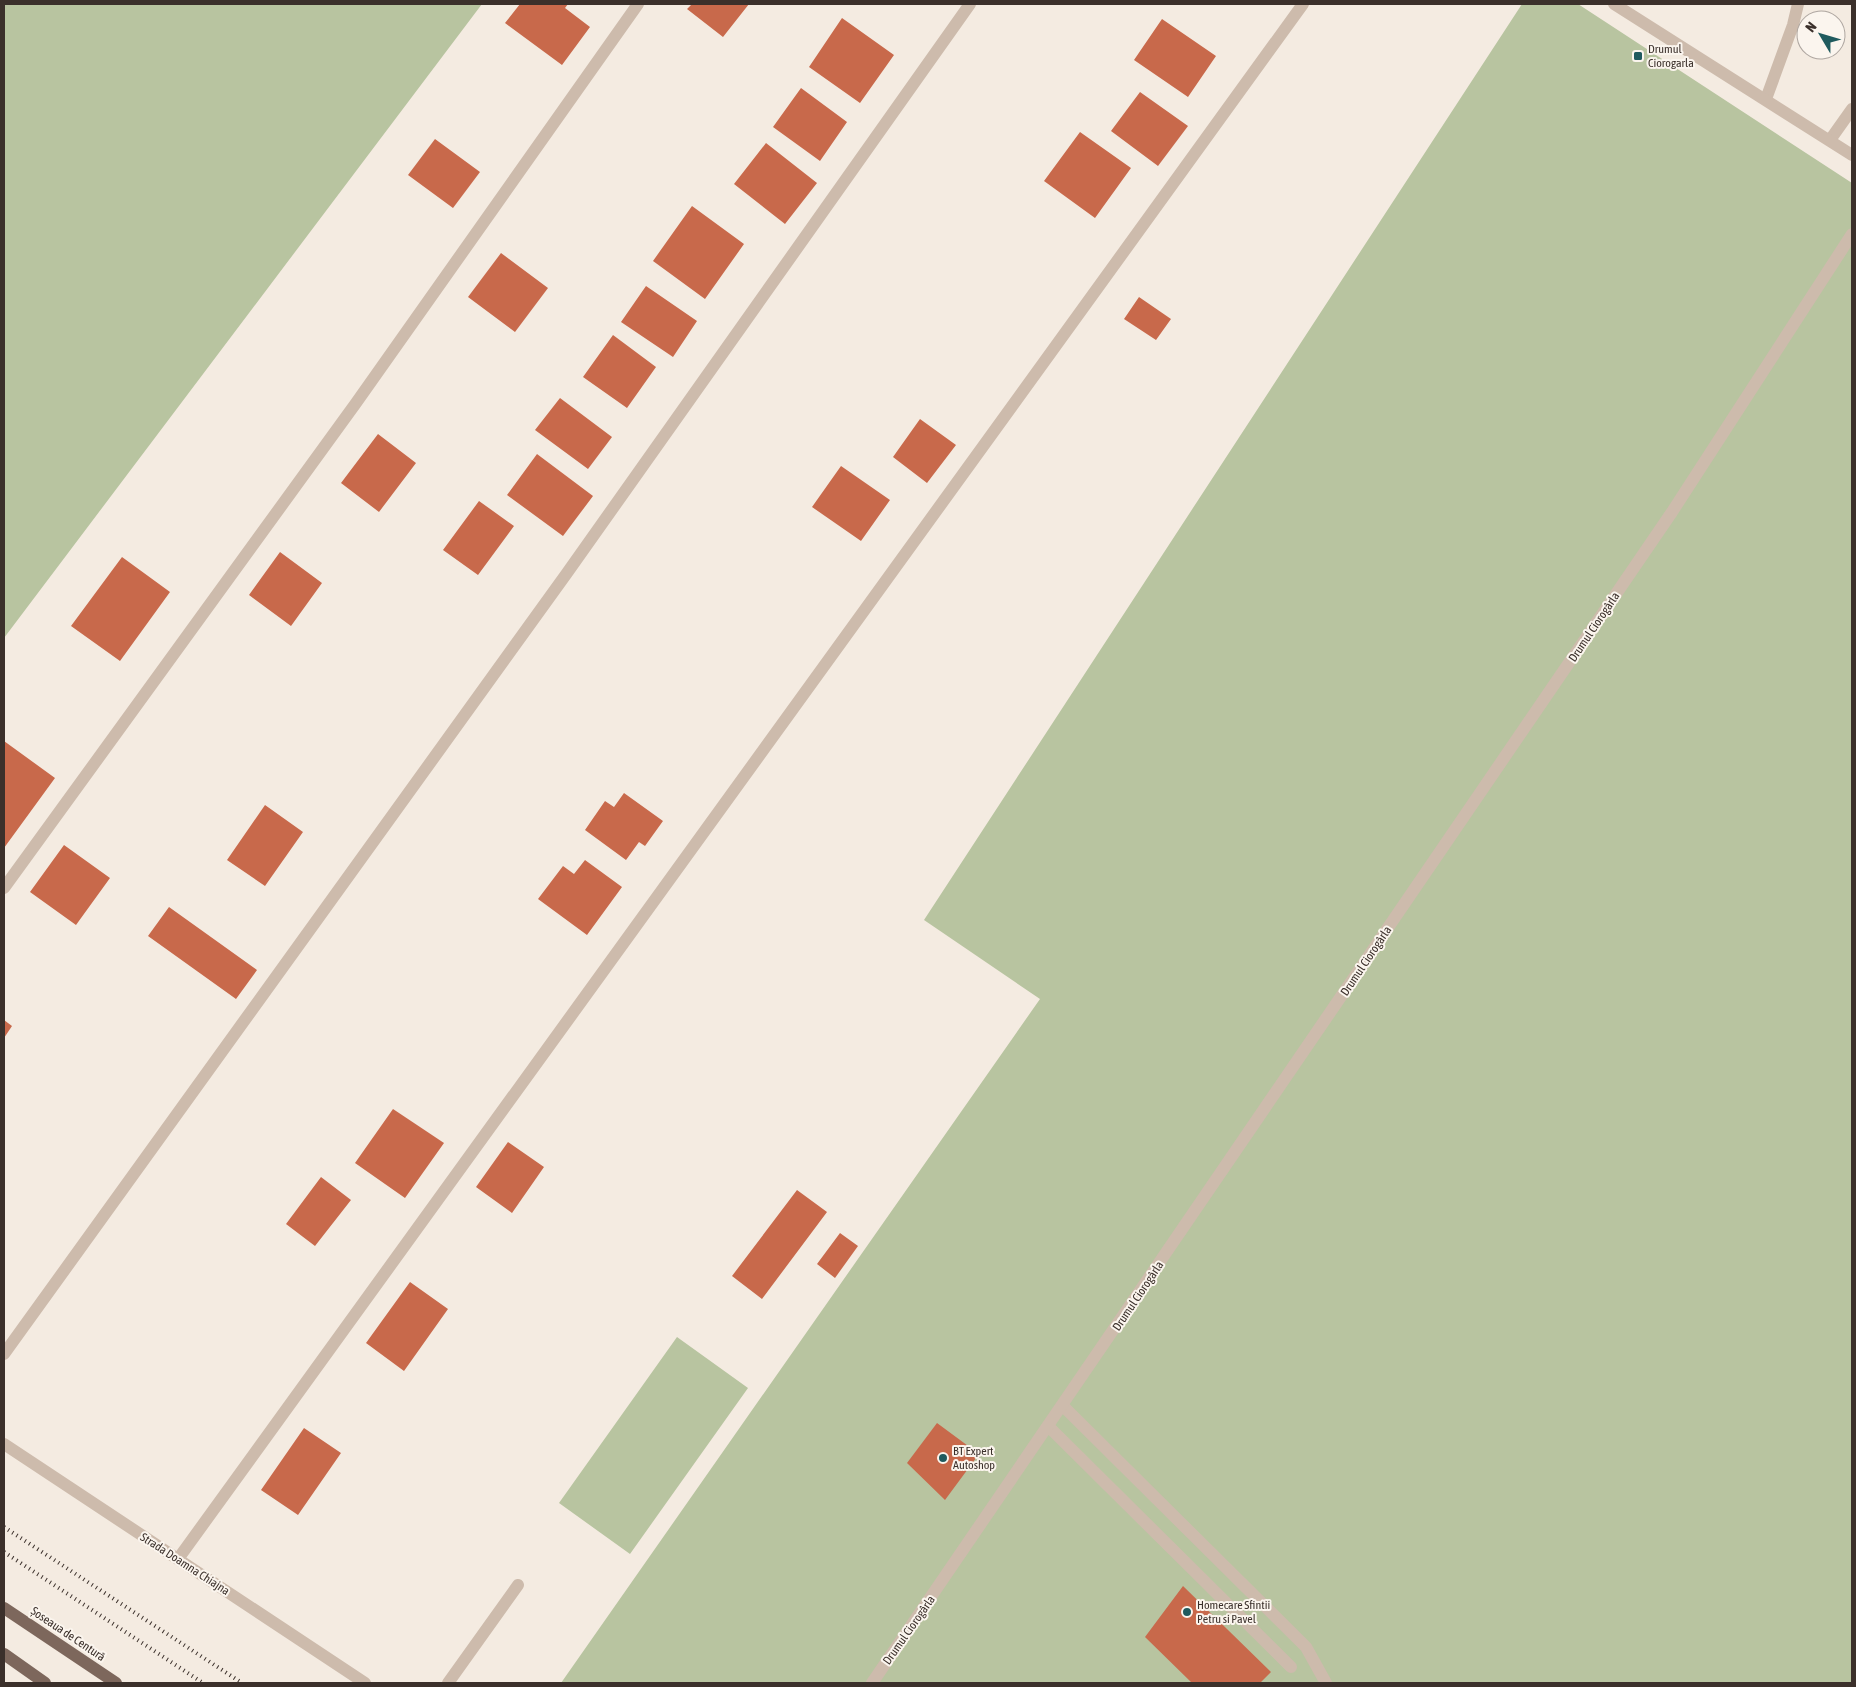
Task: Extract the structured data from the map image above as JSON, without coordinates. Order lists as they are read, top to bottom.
{
  "streets": {
    "main road": ["Șoseaua de Centură"],
    "street": ["Drumul Ciorogârla", "Strada Doamna Chiajna"]
  },
  "places": {
    "transit": ["Drumul Ciorogarla"],
    "other": ["BT Expert Autoshop", "Homecare Sfintii Petru si Pavel"]
  },
  "north": "top left"
}
